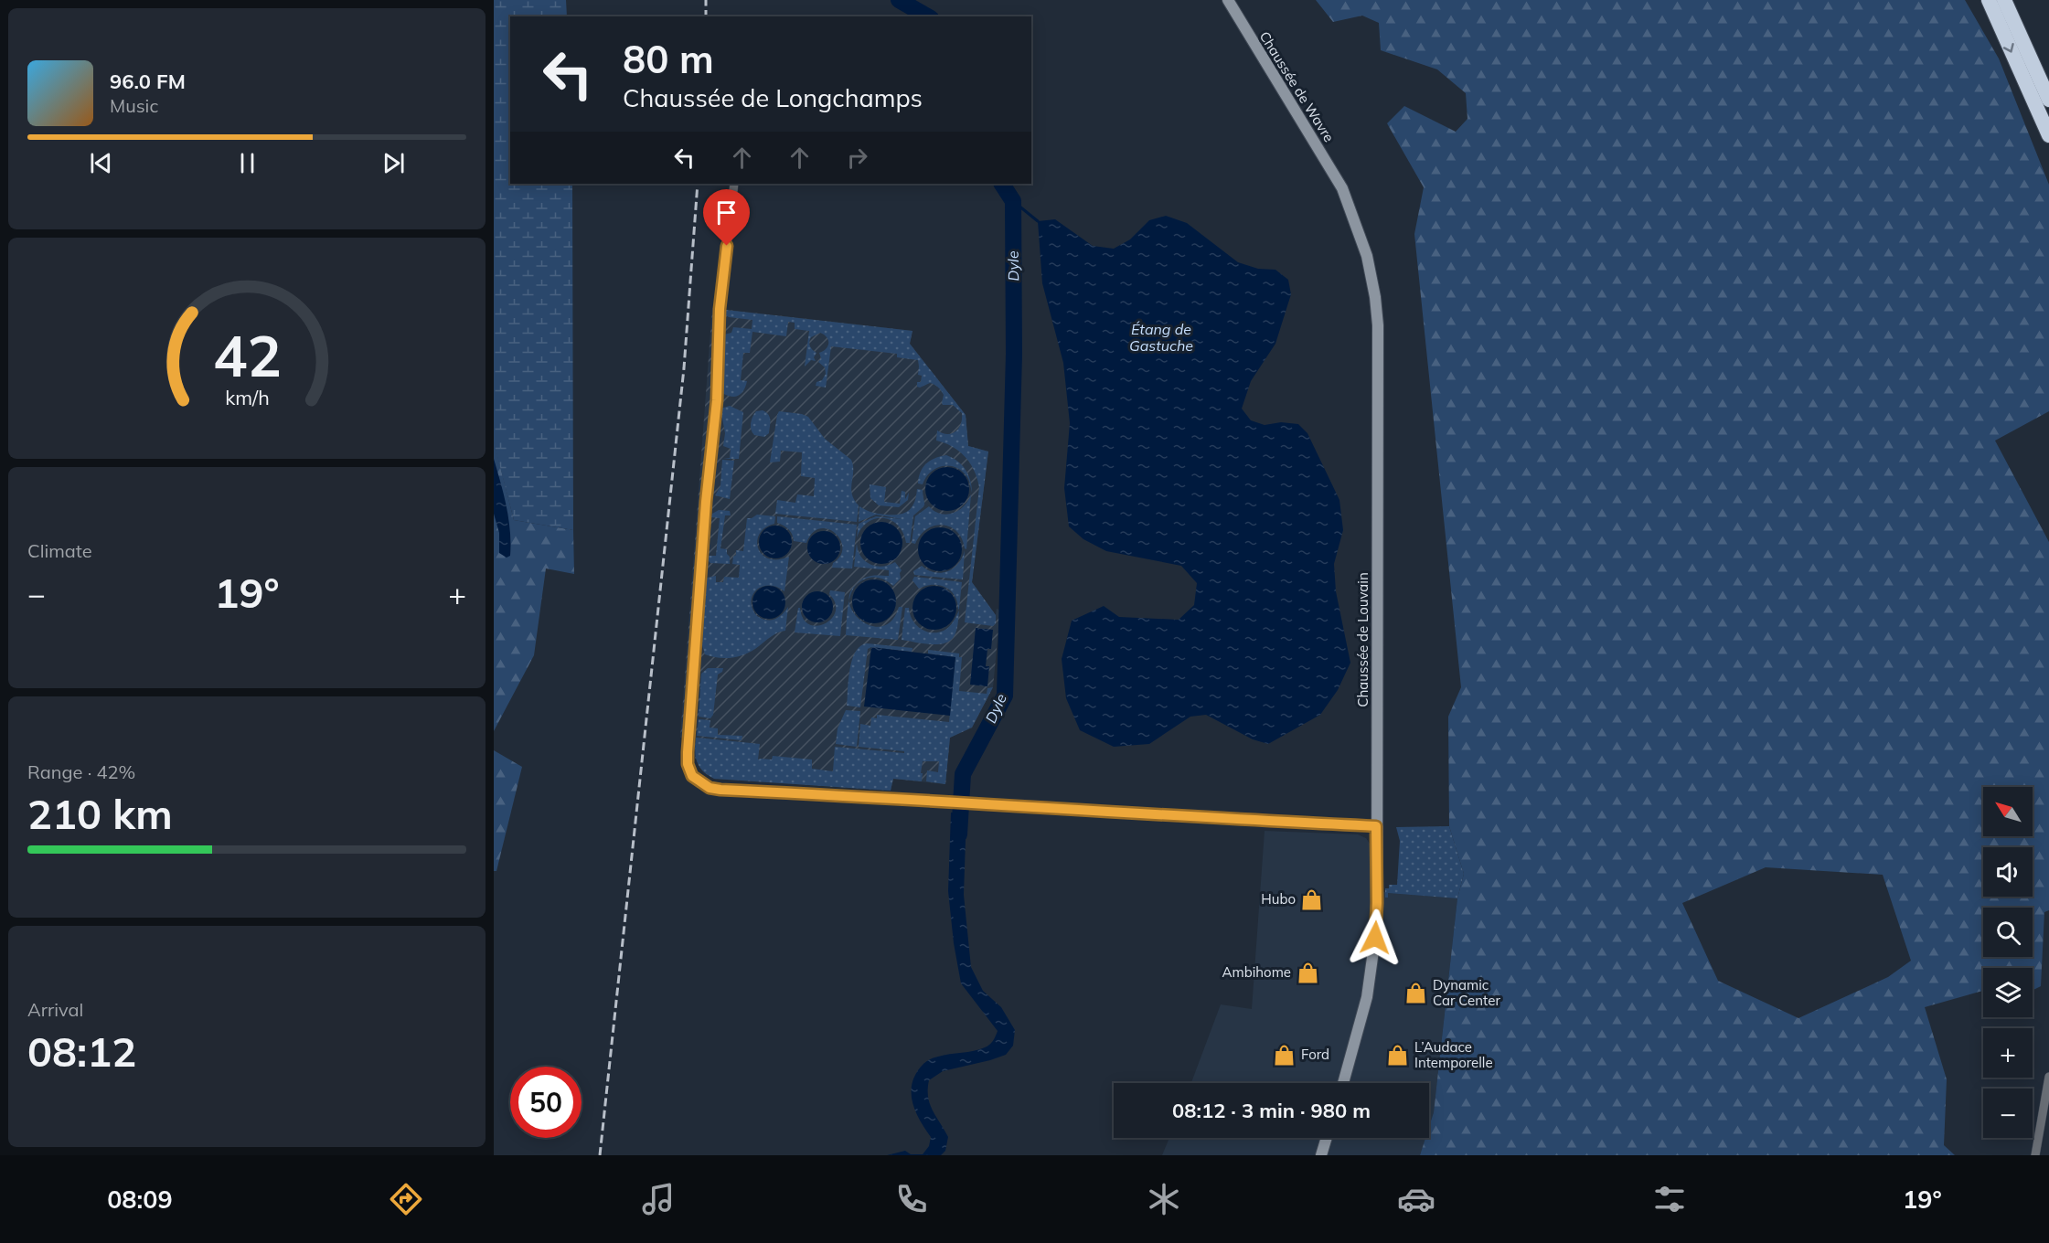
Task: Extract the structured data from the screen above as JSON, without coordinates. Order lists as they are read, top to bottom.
{
  "streets": {
    "main road": ["Chaussée de Wavre", "Chaussée de Louvain"]
  },
  "crossings": [
    ["Chaussée de Wavre", "Chaussée de Louvain"]
  ],
  "water": ["Dyle", "Étang de Gastuche"],
  "places": {
    "shop": [
      "Hubo",
      "Ambihome",
      "Dynamic Car Center",
      "Ford",
      "L’Audace Intemporelle"
    ]
  },
  "north": "top left",
  "page": {
    "turn": ["80 m", "Chaussée de Longchamps"],
    "song": ["96.0 FM", "Music"],
    "tile": [
      "Climate",
      ["Range · 42%", "210 km"],
      ["Arrival", "08:12"]
    ],
    "heat": ["−", "19°", "+"],
    "map_buttons": ["+", "−"],
    "limit": "50",
    "trip": "08:12 · 3 min · 980 m",
    "tabs": ["08:09", "19°"],
    "gauge": ["42", "km/h"]
  }
}
